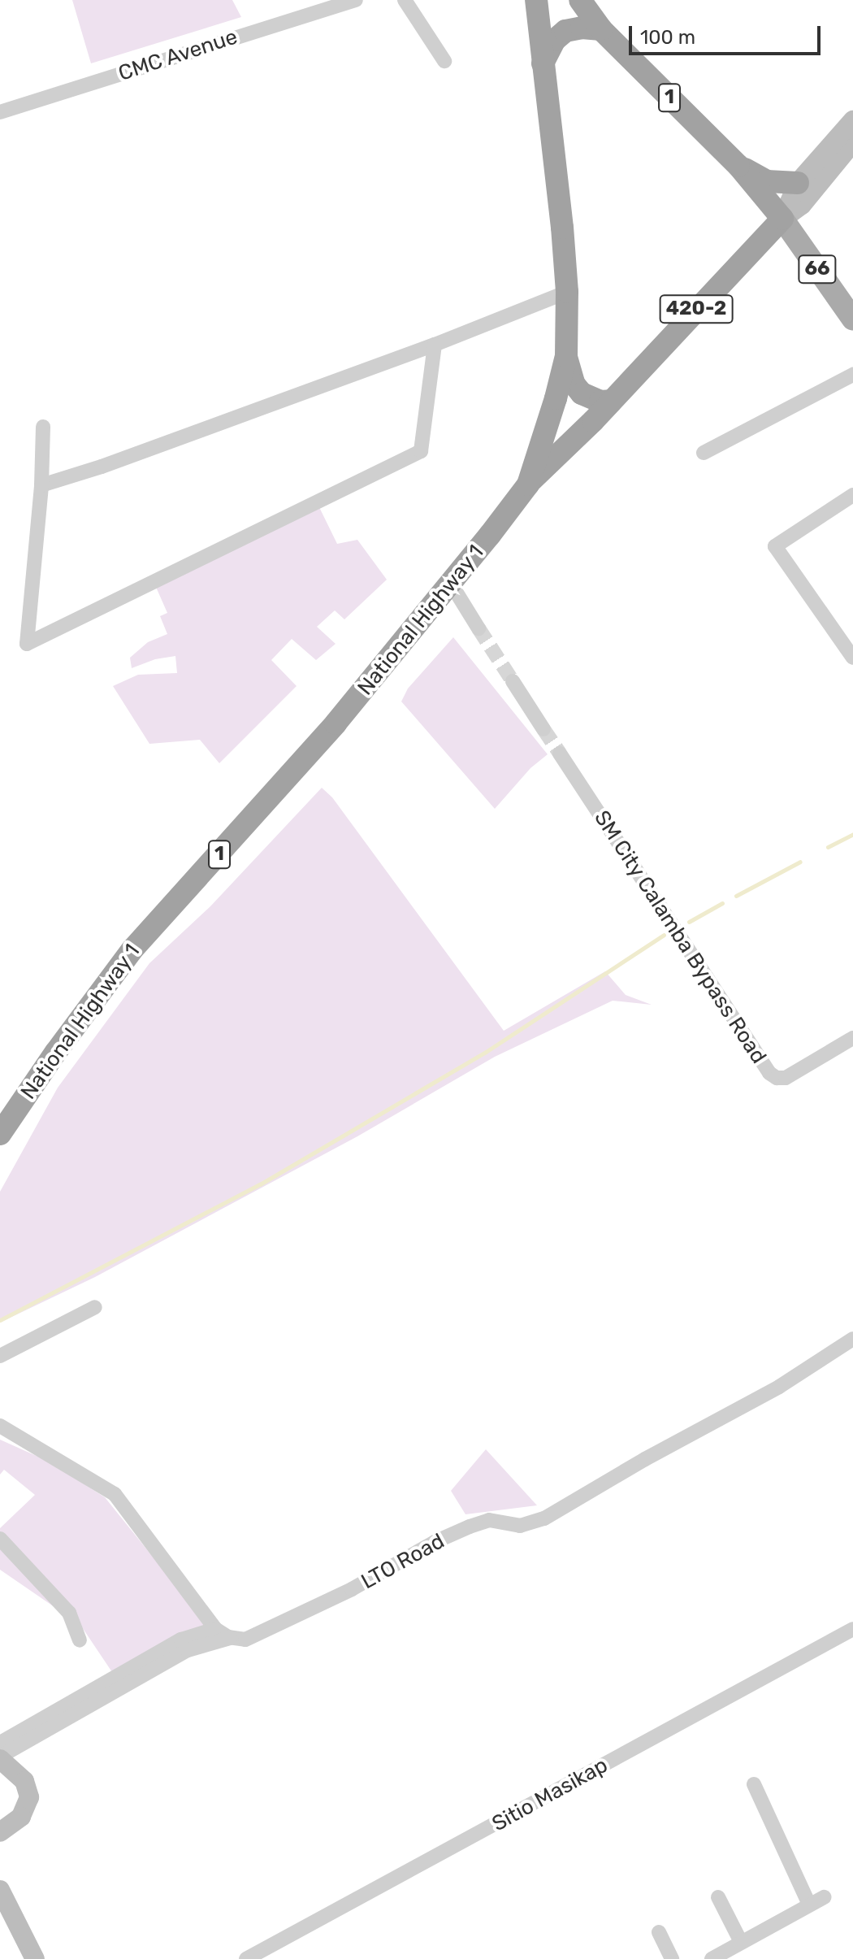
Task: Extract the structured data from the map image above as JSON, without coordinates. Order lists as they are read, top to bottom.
{
  "streets": {
    "highway": ["1", "420-2", "National Highway 1"],
    "main road": ["66"],
    "street": [
      "CMC Avenue",
      "SM City Calamba Bypass Road",
      "LTO Road",
      "Sitio Masikap"
    ]
  },
  "crossings": [
    ["1", "66"],
    ["1", "420-2"],
    ["1", "National Highway 1"],
    ["66", "420-2"],
    ["420-2", "National Highway 1"]
  ],
  "scale_bar": "100 m"
}
